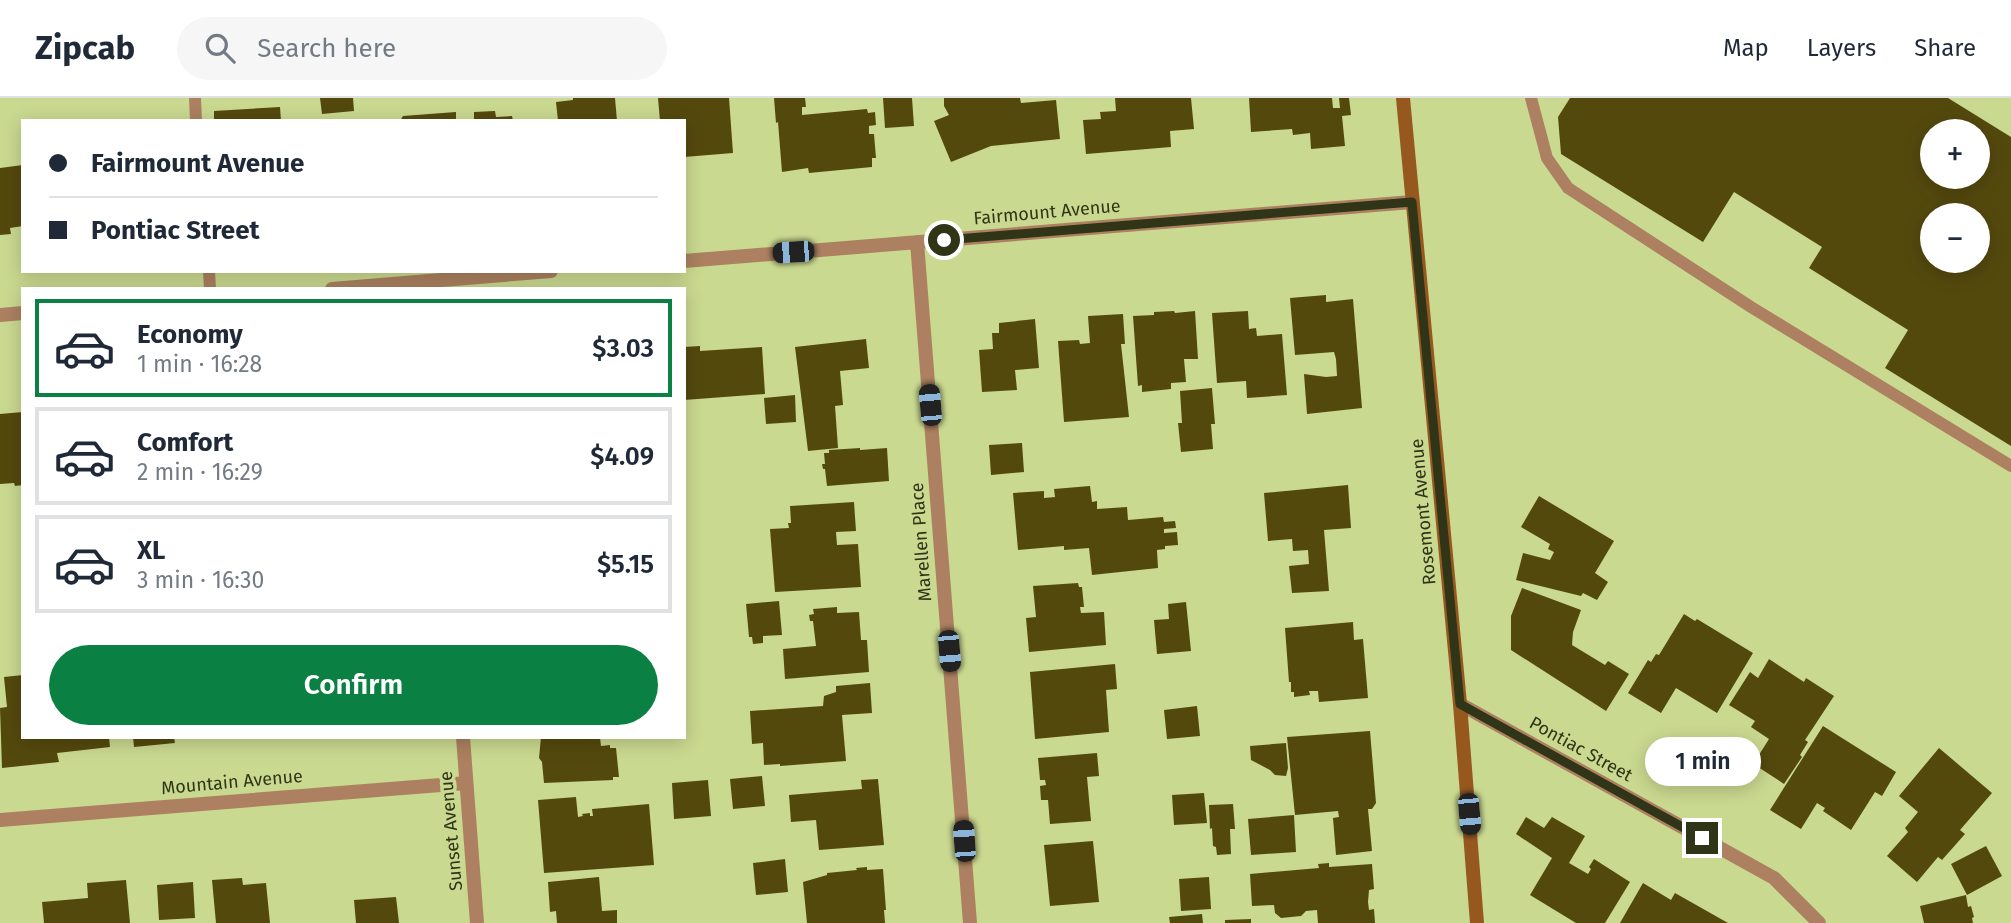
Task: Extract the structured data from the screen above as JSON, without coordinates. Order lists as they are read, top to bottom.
{
  "streets": {
    "street": [
      "Fairmount Avenue",
      "Rosemont Avenue",
      "Marellen Place",
      "Pontiac Street",
      "Mountain Avenue",
      "Sunset Avenue"
    ]
  },
  "crossings": [
    ["Fairmount Avenue", "Rosemont Avenue"],
    ["Fairmount Avenue", "Marellen Place"],
    ["Rosemont Avenue", "Pontiac Street"],
    ["Mountain Avenue", "Sunset Avenue"]
  ],
  "page": {
    "header": "Zipcab",
    "search": "Search here",
    "nav": ["Map", "Layers", "Share"],
    "map_buttons": ["+", "−"],
    "banner": ["Fairmount Avenue", "Pontiac Street"],
    "list": [
      {
        "name": "Economy",
        "note": "1 min · 16:28",
        "value": "$3.03"
      },
      {
        "name": "Comfort",
        "note": "2 min · 16:29",
        "value": "$4.09"
      },
      {
        "name": "XL",
        "note": "3 min · 16:30",
        "value": "$5.15"
      }
    ],
    "buttons": "Confirm",
    "bubble": "1 min"
  }
}
